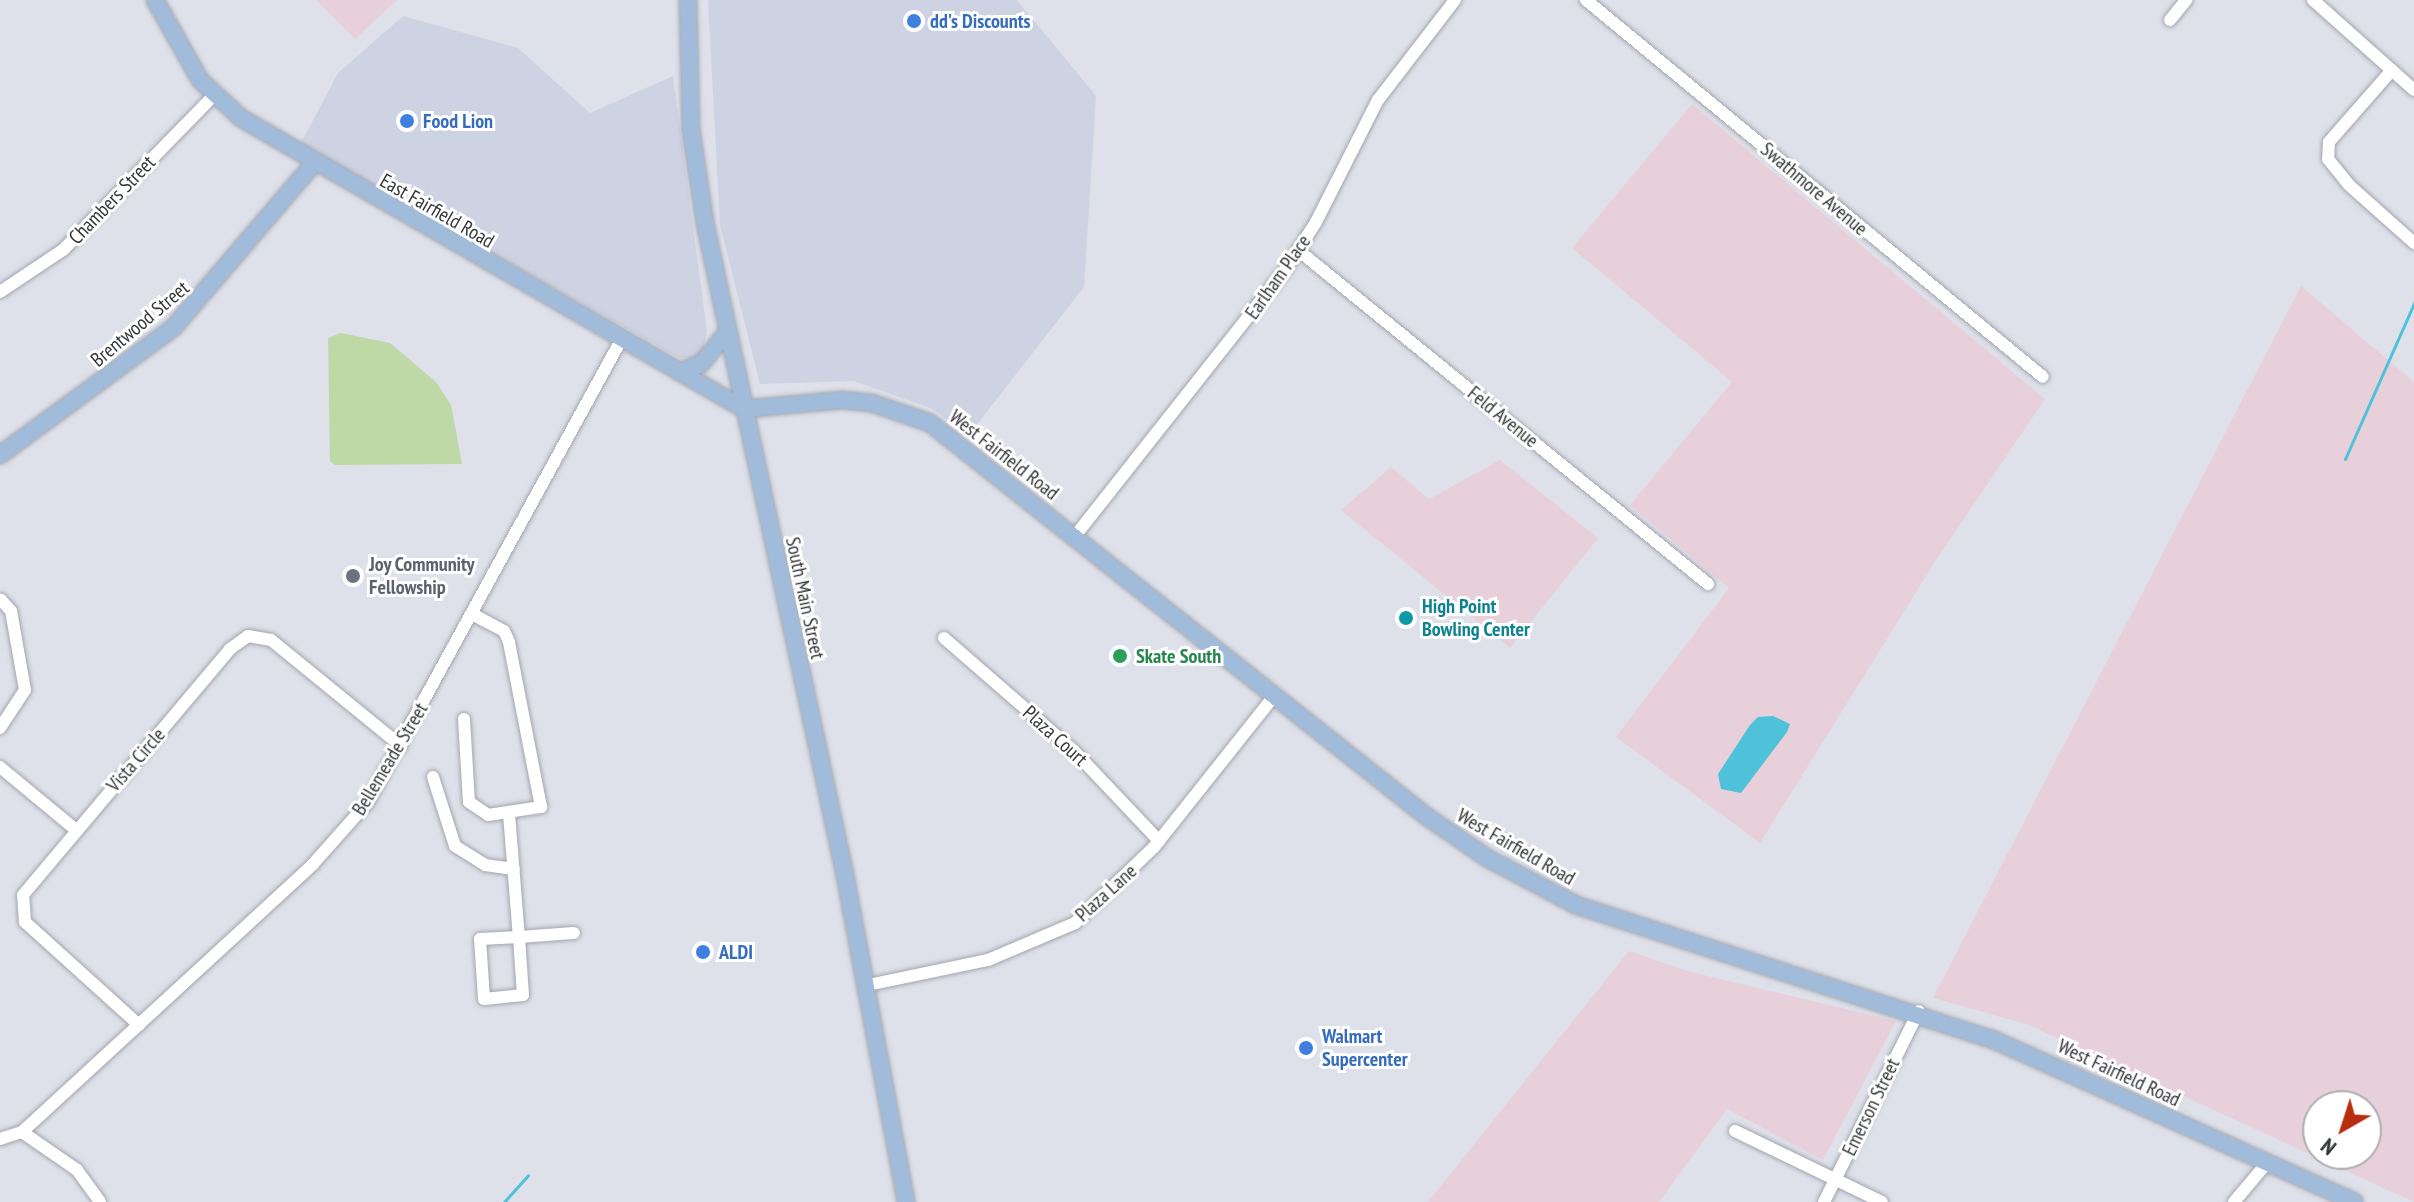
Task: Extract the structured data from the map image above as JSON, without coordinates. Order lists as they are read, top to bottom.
{
  "streets": {
    "main road": [
      "East Fairfield Road",
      "Brentwood Street",
      "West Fairfield Road",
      "South Main Street"
    ],
    "street": [
      "Swathmore Avenue",
      "Chambers Street",
      "Earlham Place",
      "Feld Avenue",
      "Plaza Court",
      "Bellemeade Street",
      "Vista Circle",
      "Plaza Lane",
      "Emerson Street"
    ]
  },
  "crossings": [
    ["Chambers Street", "East Fairfield Road"],
    ["East Fairfield Road", "Brentwood Street"],
    ["East Fairfield Road", "West Fairfield Road"],
    ["East Fairfield Road", "South Main Street"],
    ["East Fairfield Road", "Bellemeade Street"],
    ["Earlham Place", "Feld Avenue"],
    ["Earlham Place", "West Fairfield Road"],
    ["West Fairfield Road", "South Main Street"],
    ["West Fairfield Road", "Plaza Lane"],
    ["West Fairfield Road", "Emerson Street"],
    ["South Main Street", "Plaza Lane"],
    ["Plaza Court", "Plaza Lane"],
    ["Bellemeade Street", "Vista Circle"]
  ],
  "places": [
    "dd's Discounts",
    "Food Lion",
    "Joy Community Fellowship",
    "High Point Bowling Center",
    "Skate South",
    "ALDI",
    "Walmart Supercenter"
  ],
  "north": "bottom left"
}
